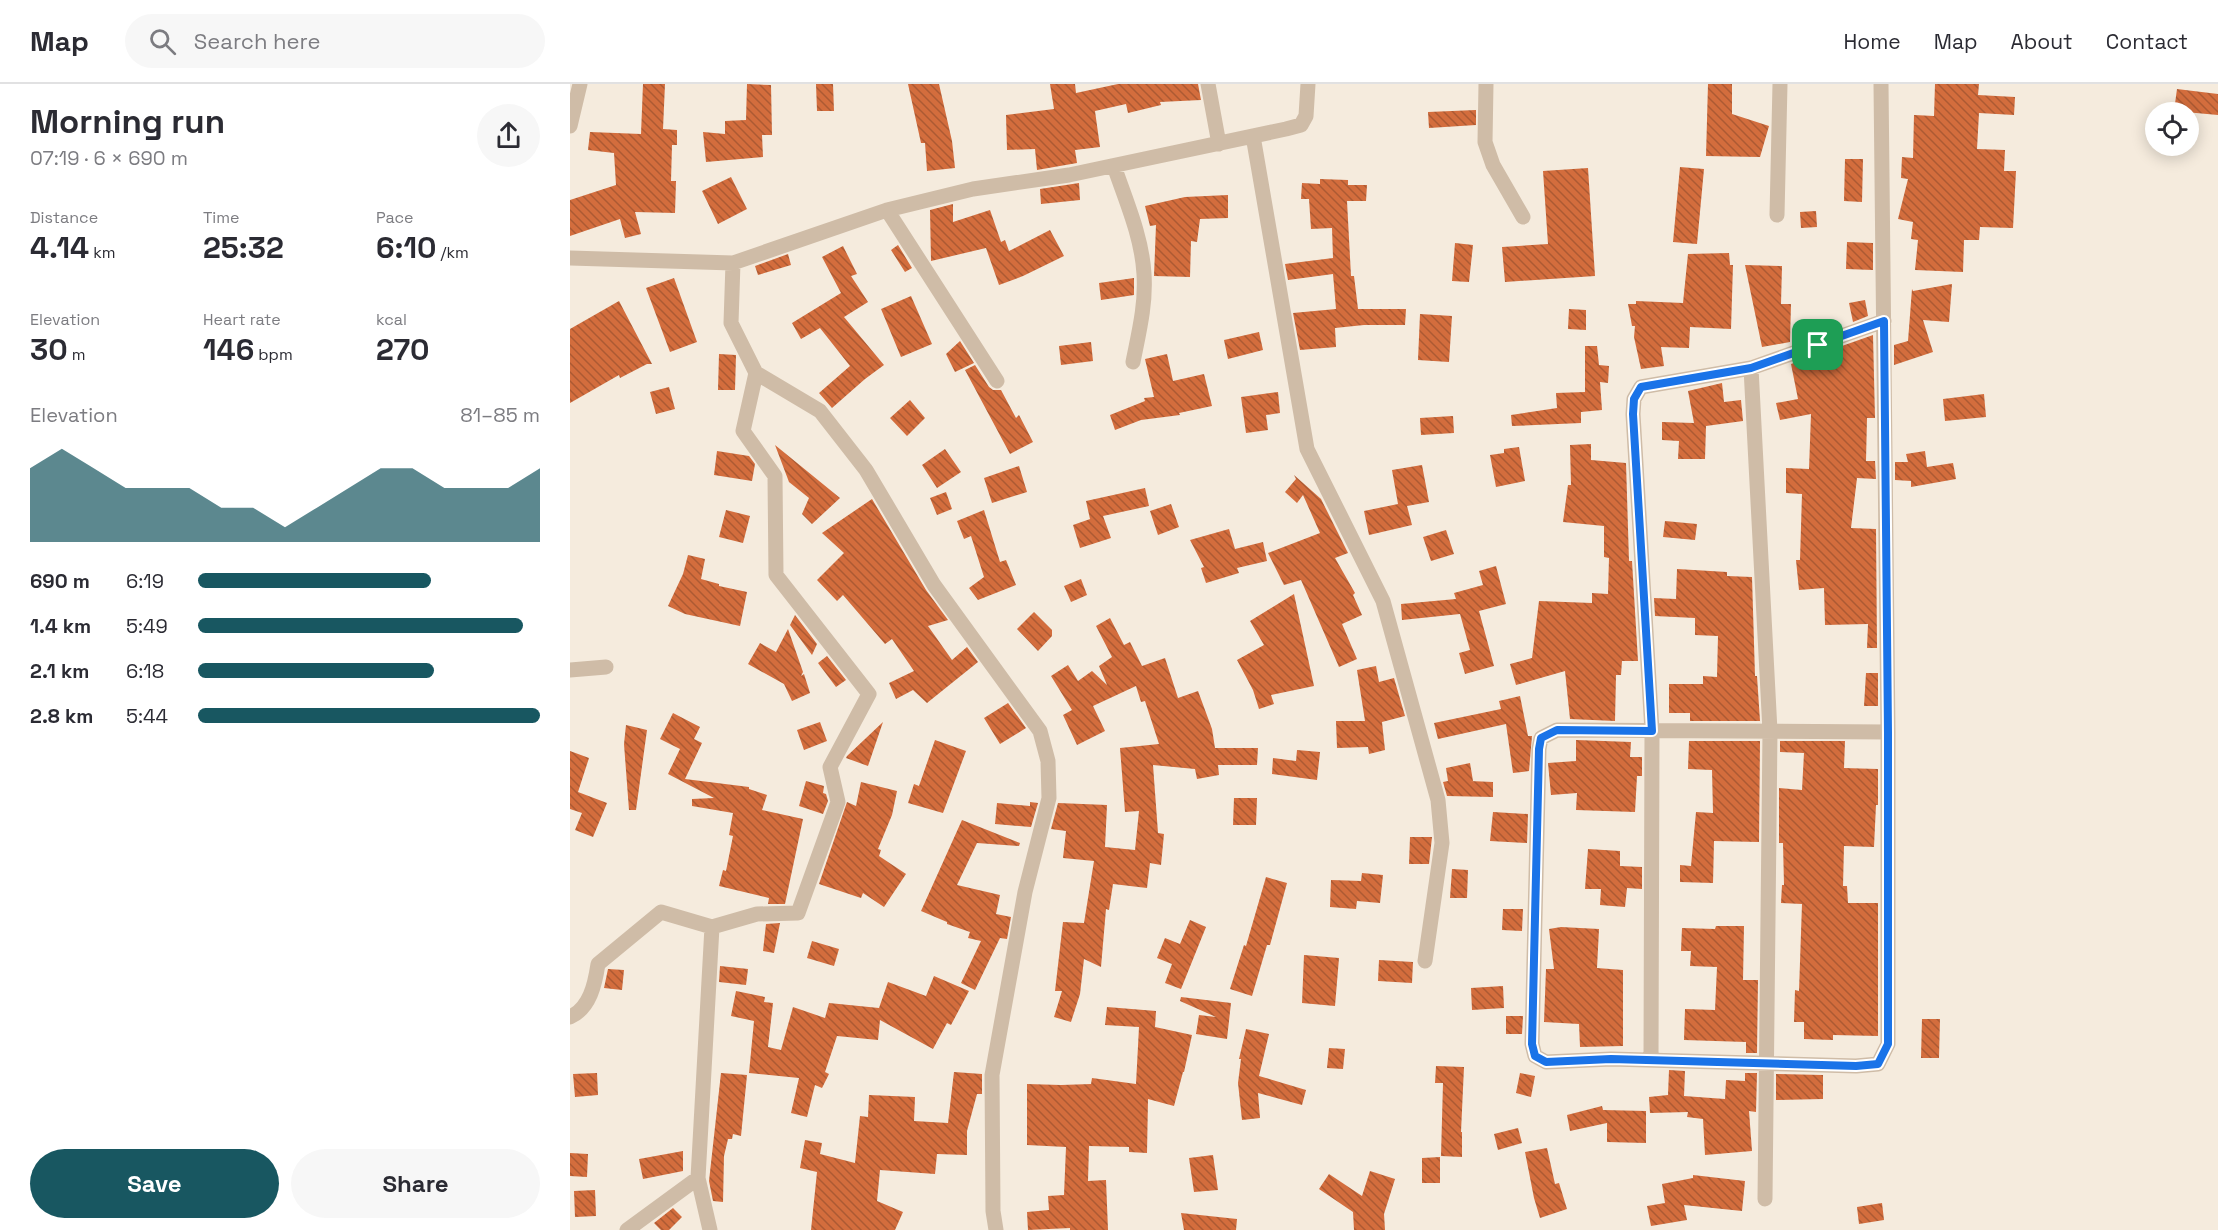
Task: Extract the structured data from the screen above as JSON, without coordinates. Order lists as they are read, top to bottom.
{
  "page": {
    "header": "Map",
    "search": "Search here",
    "nav": [
      "Home",
      "Map",
      "About",
      "Contact"
    ],
    "heading": ["Morning run", "07:19 · 6 × 690 m"],
    "stats": [
      ["Distance", "4.14 km"],
      ["Time", "25:32"],
      ["Pace", "6:10 /km"],
      ["Elevation", "30 m"],
      ["Heart rate", "146 bpm"],
      ["kcal", "270"]
    ],
    "chart": ["Elevation", "81–85 m"],
    "list": [
      {
        "name": "690 m",
        "note": "6:19"
      },
      {
        "name": "1.4 km",
        "note": "5:49"
      },
      {
        "name": "2.1 km",
        "note": "6:18"
      },
      {
        "name": "2.8 km",
        "note": "5:44"
      }
    ],
    "buttons": ["Save", "Share"]
  }
}
